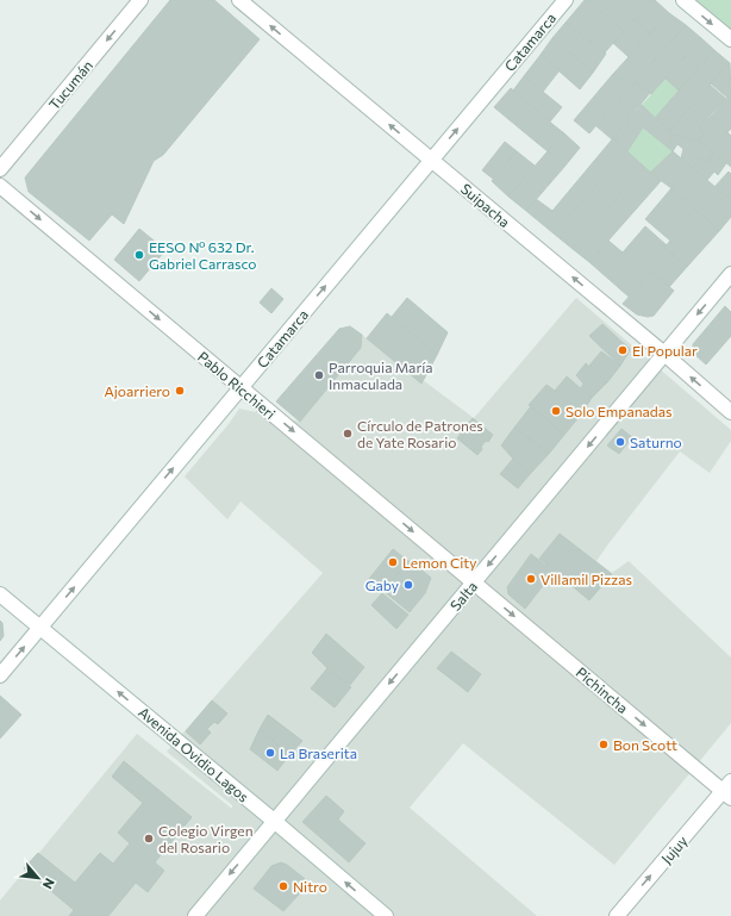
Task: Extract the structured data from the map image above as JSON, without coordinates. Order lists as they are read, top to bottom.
{
  "streets": {
    "main road": [
      "Catamarca",
      "Tucumán",
      "Suipacha",
      "Pablo Ricchieri",
      "Salta",
      "Pichincha",
      "Avenida Ovidio Lagos",
      "Jujuy"
    ]
  },
  "crossings": [
    ["Catamarca", "Suipacha"],
    ["Catamarca", "Pablo Ricchieri"],
    ["Catamarca", "Avenida Ovidio Lagos"],
    ["Suipacha", "Salta"],
    ["Pablo Ricchieri", "Salta"],
    ["Pablo Ricchieri", "Pichincha"],
    ["Salta", "Pichincha"],
    ["Salta", "Avenida Ovidio Lagos"],
    ["Pichincha", "Jujuy"]
  ],
  "one_way": [
    "Catamarca",
    "Tucumán",
    "Suipacha",
    "Pablo Ricchieri",
    "Salta",
    "Pichincha",
    "Avenida Ovidio Lagos",
    "Jujuy"
  ],
  "places": [
    "EESO Nº 632 Dr. Gabriel Carrasco",
    "El Popular",
    "Parroquia María Inmaculada",
    "Ajoarriero",
    "Solo Empanadas",
    "Círculo de Patrones de Yate Rosario",
    "Saturno",
    "Lemon City",
    "Villamil Pizzas",
    "Gaby",
    "Bon Scott",
    "La Braserita",
    "Colegio Virgen del Rosario",
    "Nitro"
  ],
  "north": "bottom right"
}
